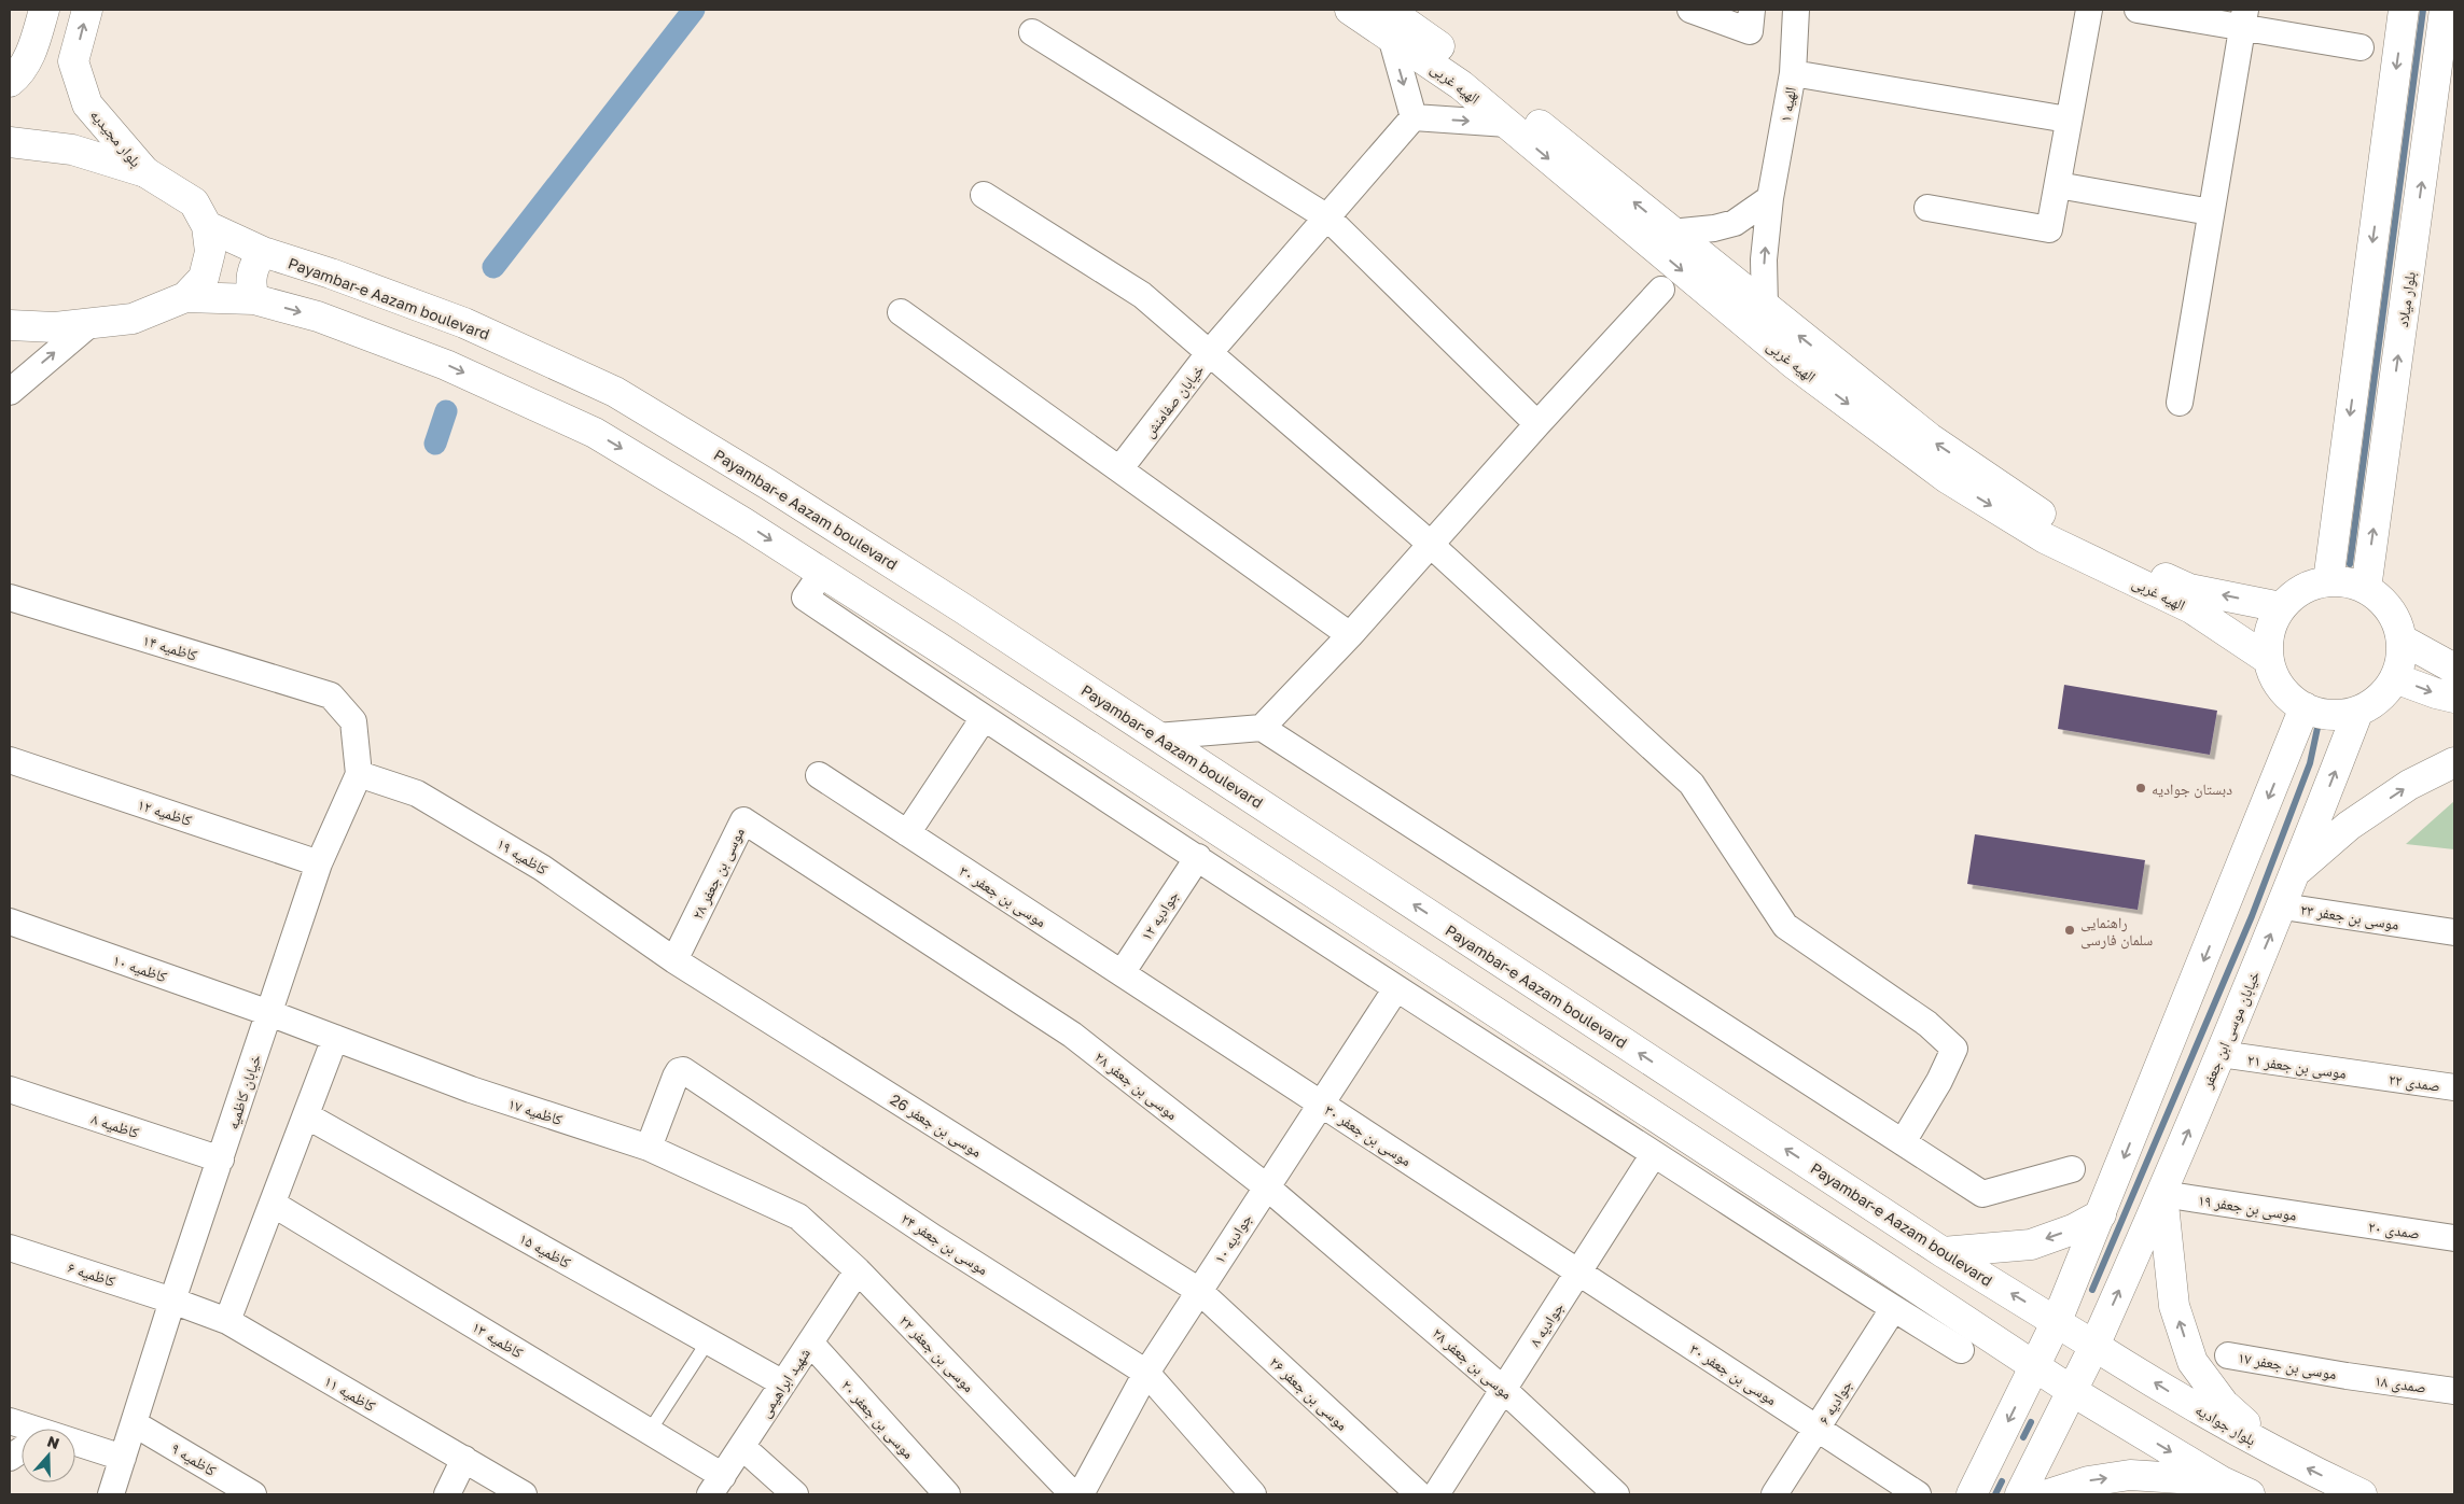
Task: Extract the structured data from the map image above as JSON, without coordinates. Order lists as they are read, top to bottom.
{
  "streets": {
    "main road": [
      "الهیه غربی",
      "بلوار مجیدیه",
      "Payambar-e Aazam boulevard",
      "بلوار میلاد",
      "خیابان موسی ابن جعفر",
      "بلوار جوادیه"
    ],
    "street": [
      "الهیه ۱",
      "خیابان صفامنش",
      "کاظمیه ۱۴",
      "کاظمیه ۱۲",
      "کاظمیه ۱۹",
      "موسی بن جعفر ۲۸",
      "موسی بن جعفر ۳۰",
      "جوادیه ۱۲",
      "موسی بن جعفر ۲۳",
      "کاظمیه ۱۰",
      "موسی بن جعفر ۲۱",
      "صمدی ۲۲",
      "خیابان کاظمیه",
      "کاظمیه ۱۷",
      "کاظمیه ۸",
      "موسی بن جعفر 26",
      "موسی بن جعفر ۱۹",
      "صمدی ۲۰",
      "جوادیه ۱۰",
      "موسی بن جعفر ۲۴",
      "کاظمیه ۱۵",
      "کاظمیه ۶",
      "جوادیه ۸",
      "کاظمیه ۱۳",
      "موسی بن جعفر ۲۲",
      "موسی بن جعفر ۱۷",
      "شهید ابراهیمی",
      "صمدی ۱۸",
      "کاظمیه ۱۱",
      "موسی بن جعفر ۲۶",
      "جوادیه ۶",
      "موسی بن جعفر ۲۰",
      "کاظمیه ۹"
    ]
  },
  "crossings": [
    ["الهیه غربی", "الهیه ۱"],
    ["الهیه غربی", "بلوار میلاد"],
    ["الهیه غربی", "خیابان موسی ابن جعفر"],
    ["Payambar-e Aazam boulevard", "خیابان موسی ابن جعفر"],
    ["Payambar-e Aazam boulevard", "بلوار جوادیه"],
    ["بلوار میلاد", "خیابان موسی ابن جعفر"],
    ["کاظمیه ۱۴", "خیابان کاظمیه"],
    ["کاظمیه ۱۲", "خیابان کاظمیه"],
    ["کاظمیه ۱۹", "موسی بن جعفر ۲۸"],
    ["کاظمیه ۱۹", "خیابان کاظمیه"],
    ["کاظمیه ۱۹", "موسی بن جعفر 26"],
    ["موسی بن جعفر ۲۸", "موسی بن جعفر 26"],
    ["موسی بن جعفر ۲۸", "جوادیه ۱۰"],
    ["موسی بن جعفر ۲۸", "جوادیه ۸"],
    ["موسی بن جعفر ۳۰", "جوادیه ۱۲"],
    ["موسی بن جعفر ۳۰", "جوادیه ۱۰"],
    ["موسی بن جعفر ۳۰", "جوادیه ۸"],
    ["موسی بن جعفر ۳۰", "جوادیه ۶"],
    ["موسی بن جعفر ۲۳", "خیابان موسی ابن جعفر"],
    ["کاظمیه ۱۰", "خیابان کاظمیه"],
    ["کاظمیه ۱۰", "کاظمیه ۱۷"],
    ["خیابان موسی ابن جعفر", "موسی بن جعفر ۲۱"],
    ["خیابان موسی ابن جعفر", "موسی بن جعفر ۱۹"],
    ["خیابان موسی ابن جعفر", "بلوار جوادیه"],
    ["موسی بن جعفر ۲۱", "صمدی ۲۲"],
    ["خیابان کاظمیه", "کاظمیه ۱۷"],
    ["خیابان کاظمیه", "کاظمیه ۸"],
    ["خیابان کاظمیه", "کاظمیه ۶"],
    ["خیابان کاظمیه", "کاظمیه ۱۱"],
    ["خیابان کاظمیه", "کاظمیه ۹"],
    ["کاظمیه ۱۷", "موسی بن جعفر ۲۴"],
    ["کاظمیه ۱۷", "موسی بن جعفر ۲۲"],
    ["موسی بن جعفر 26", "جوادیه ۱۰"],
    ["موسی بن جعفر 26", "موسی بن جعفر ۲۶"],
    ["موسی بن جعفر ۱۹", "صمدی ۲۰"],
    ["جوادیه ۱۰", "موسی بن جعفر ۲۴"],
    ["جوادیه ۱۰", "موسی بن جعفر ۲۶"],
    ["کاظمیه ۱۵", "شهید ابراهیمی"],
    ["کاظمیه ۶", "کاظمیه ۱۱"],
    ["کاظمیه ۱۳", "شهید ابراهیمی"],
    ["موسی بن جعفر ۲۲", "شهید ابراهیمی"],
    ["موسی بن جعفر ۱۷", "صمدی ۱۸"],
    ["شهید ابراهیمی", "موسی بن جعفر ۲۰"]
  ],
  "one_way": ["الهیه ۱"],
  "places": ["دبستان جوادیه", "راهنمایی سلمان فارسی"],
  "north": "top"
}
